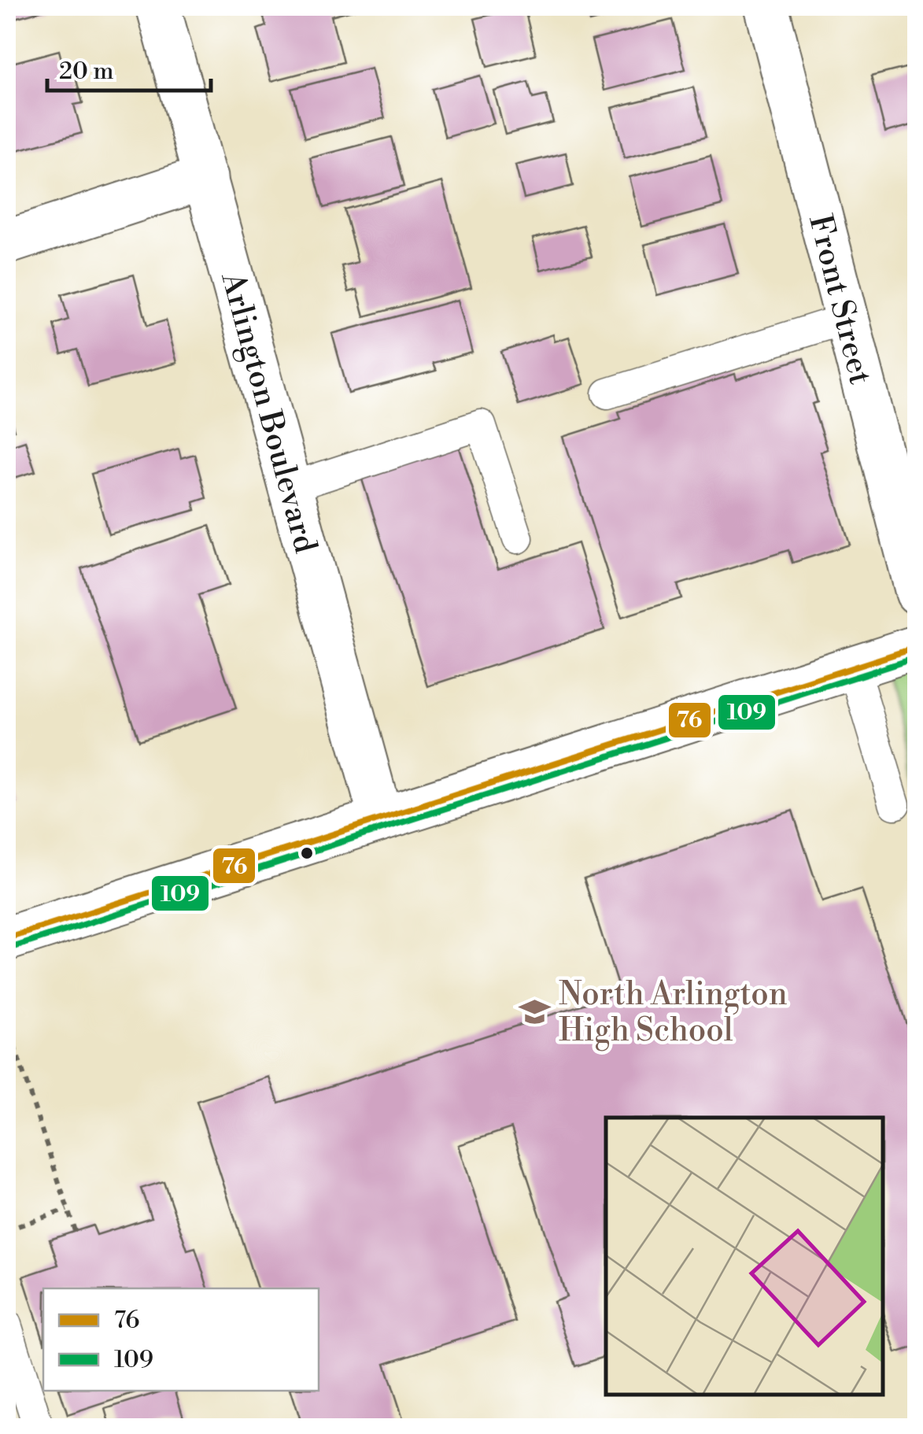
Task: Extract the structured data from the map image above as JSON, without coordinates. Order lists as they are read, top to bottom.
{
  "streets": {
    "street": ["Front Street", "Arlington Boulevard"]
  },
  "places": {
    "school or university": ["North Arlington High School"]
  },
  "lines": ["transit line 76", "transit line 109"],
  "legend": ["76", "109"],
  "scale_bar": "20 m"
}
